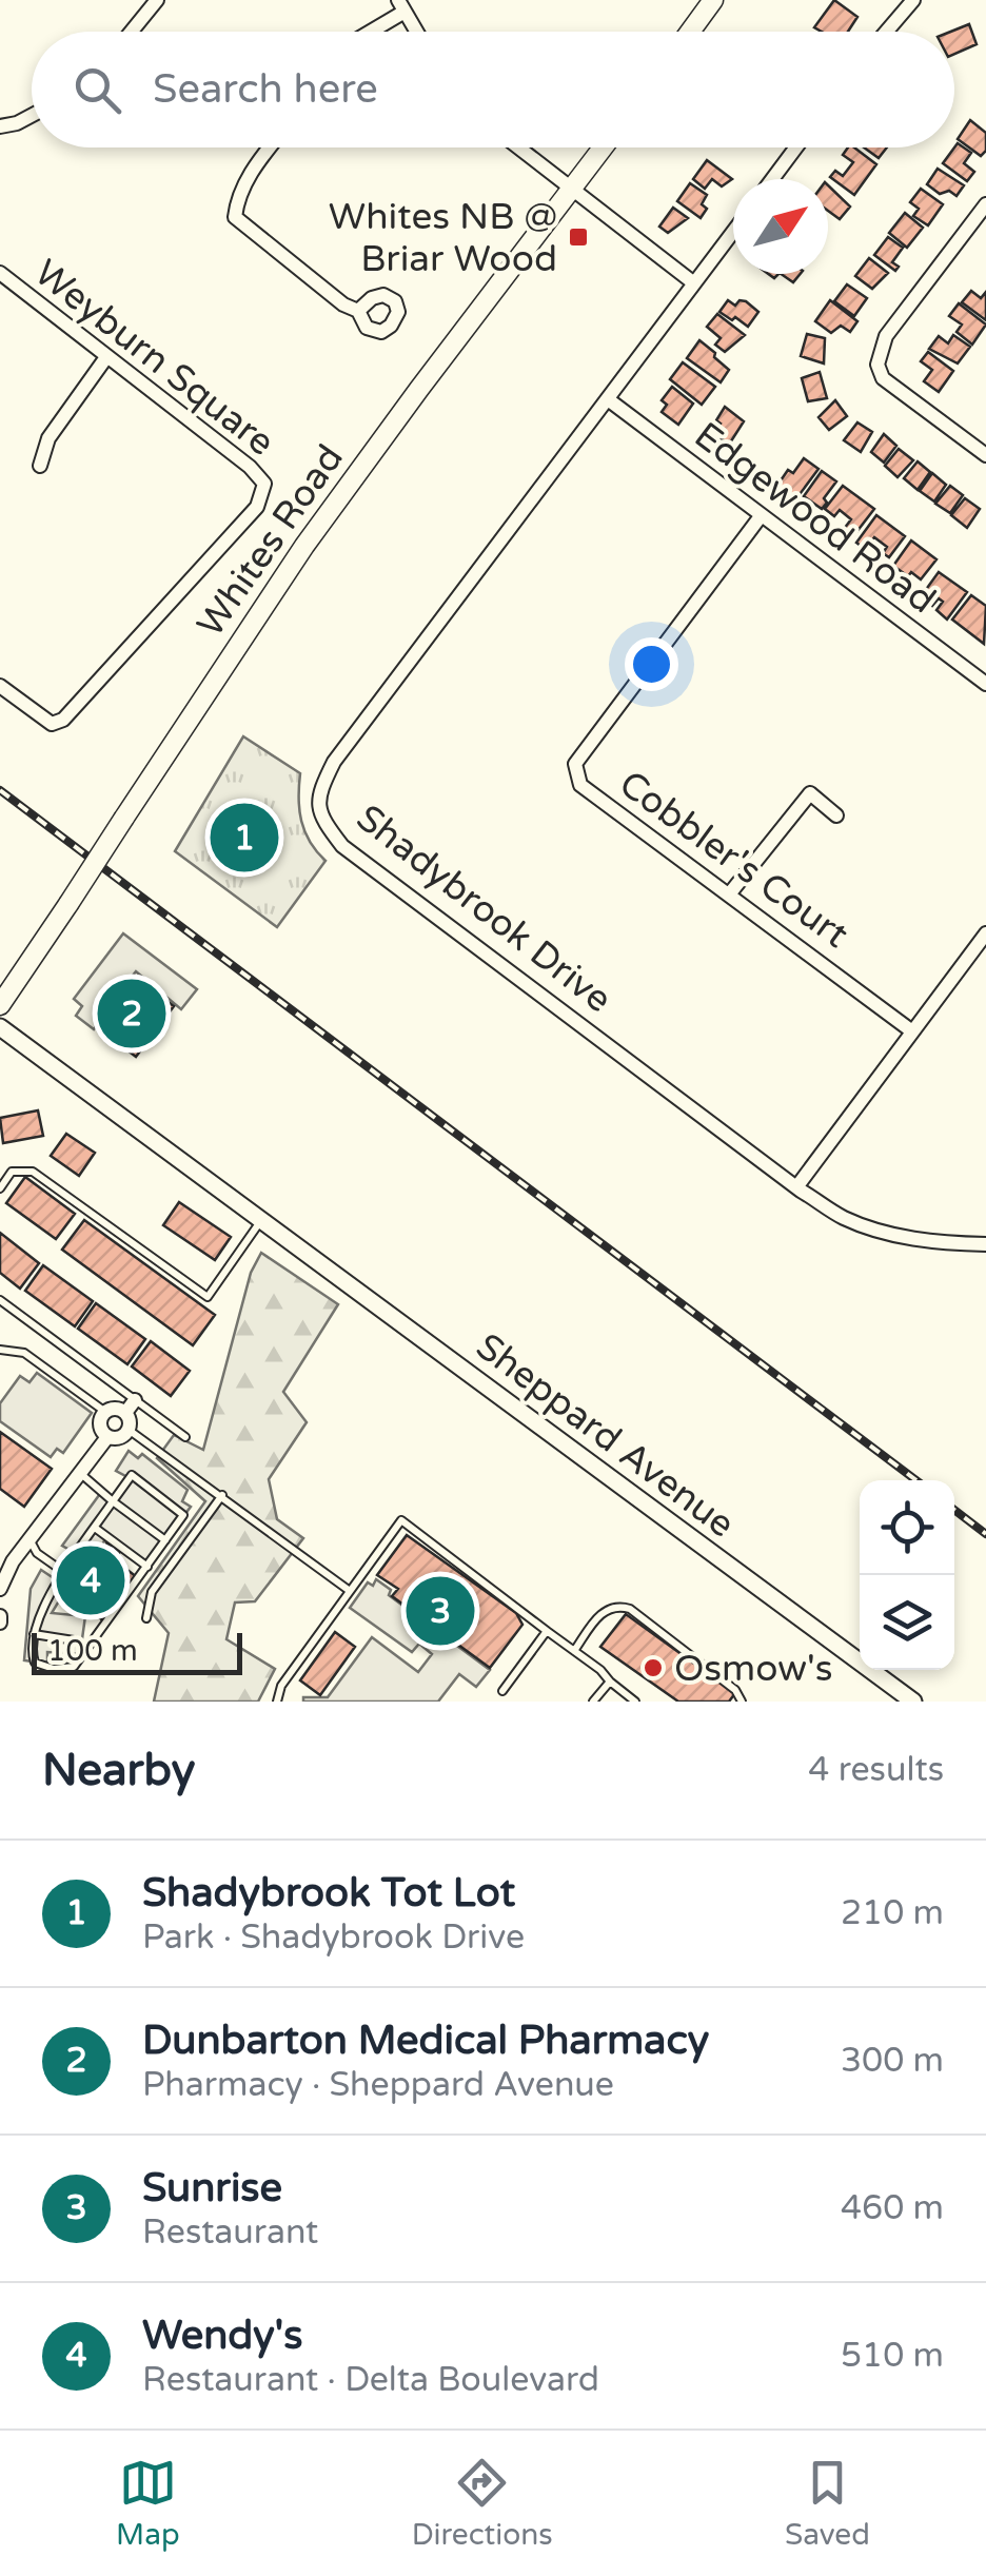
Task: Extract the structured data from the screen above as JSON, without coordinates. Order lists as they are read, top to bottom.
{
  "streets": {
    "main road": ["Whites Road"],
    "street": [
      "Weyburn Square",
      "Edgewood Road",
      "Cobbler's Court",
      "Shadybrook Drive",
      "Sheppard Avenue"
    ]
  },
  "crossings": [
    ["Edgewood Road", "Cobbler's Court"],
    ["Edgewood Road", "Shadybrook Drive"]
  ],
  "places": {
    "transit": ["Whites NB @ Briar Wood"],
    "other": ["Osmow's"]
  },
  "scale_bar": "100 m",
  "north": "top right",
  "page": {
    "search": "Search here",
    "pins": [
      "1",
      "2",
      "4",
      "3"
    ],
    "scale": "100 m",
    "heading": ["Nearby", "4 results"],
    "list": [
      {
        "mark": "1",
        "name": "Shadybrook Tot Lot",
        "note": "Park · Shadybrook Drive",
        "value": "210 m"
      },
      {
        "mark": "2",
        "name": "Dunbarton Medical Pharmacy",
        "note": "Pharmacy · Sheppard Avenue",
        "value": "300 m"
      },
      {
        "mark": "3",
        "name": "Sunrise",
        "note": "Restaurant",
        "value": "460 m"
      },
      {
        "mark": "4",
        "name": "Wendy's",
        "note": "Restaurant · Delta Boulevard",
        "value": "510 m"
      }
    ],
    "nav": ["Map", "Directions", "Saved"]
  }
}
